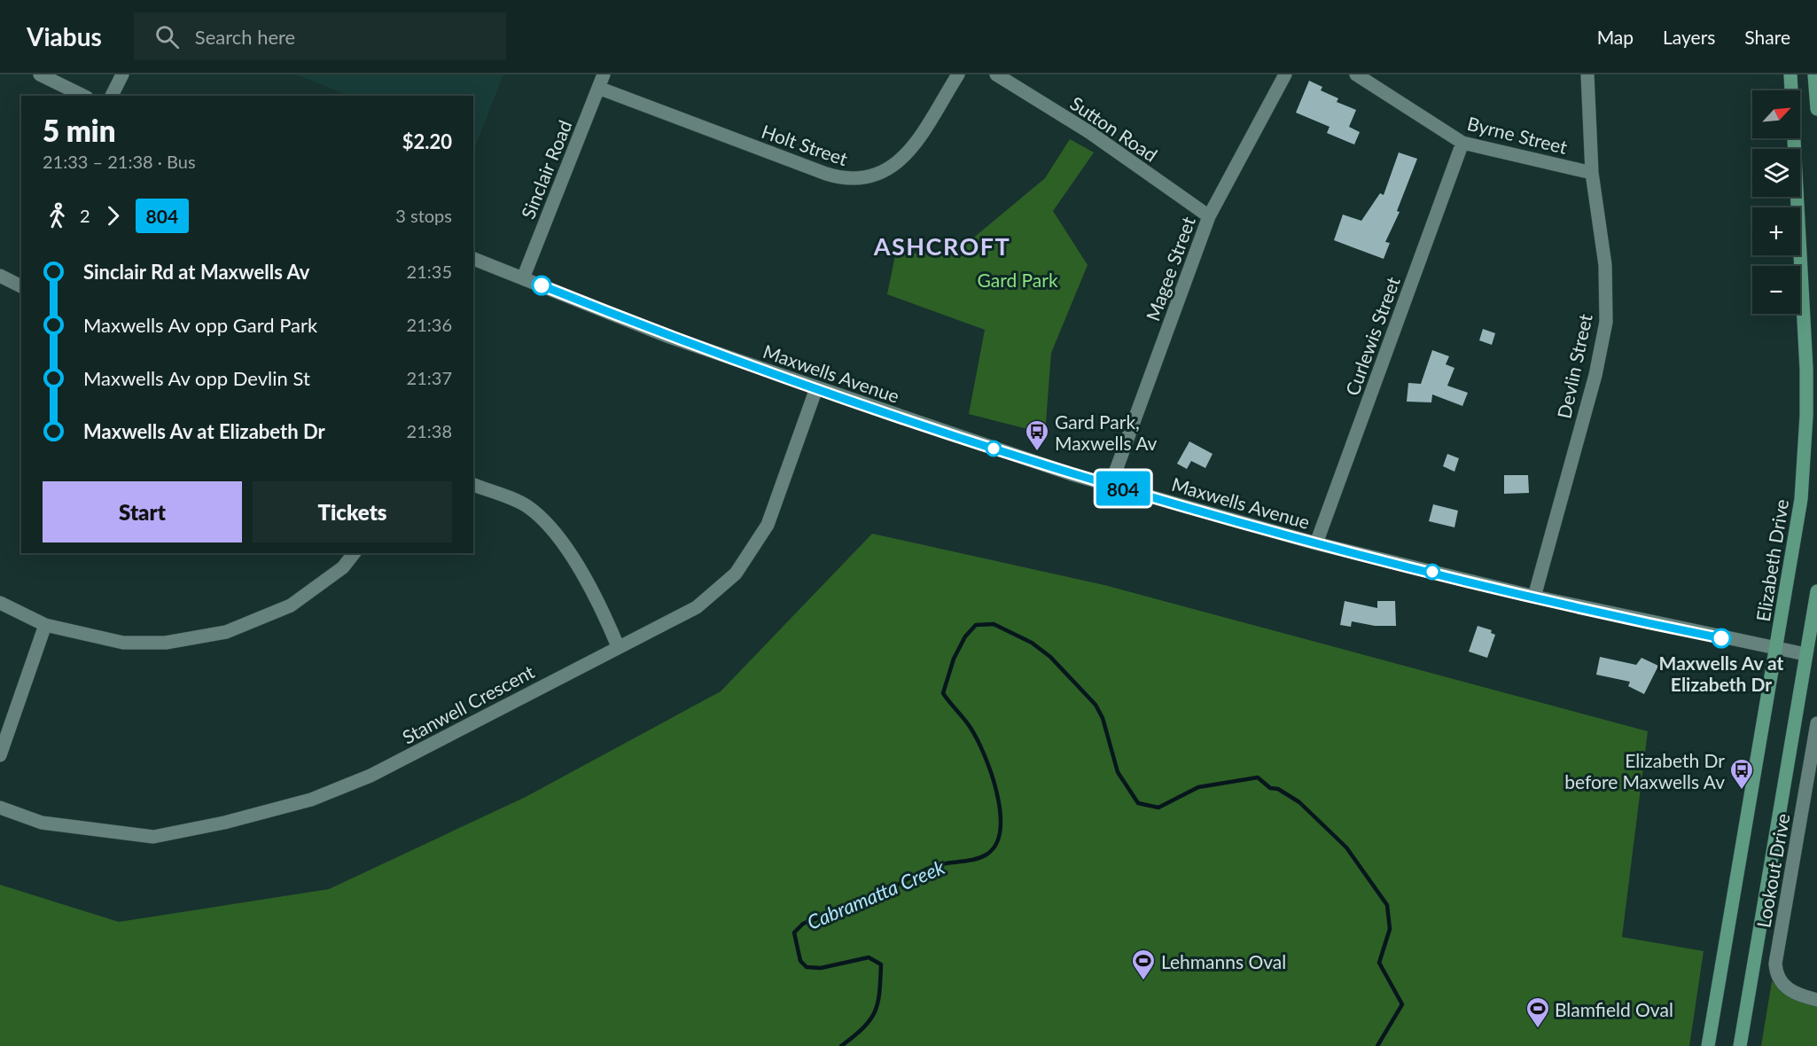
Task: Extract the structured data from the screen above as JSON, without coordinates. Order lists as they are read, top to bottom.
{
  "streets": {
    "main road": ["Elizabeth Drive"],
    "street": [
      "Sutton Road",
      "Byrne Street",
      "Holt Street",
      "Sinclair Road",
      "Magee Street",
      "Curlewis Street",
      "Devlin Street",
      "Maxwells Avenue",
      "Stanwell Crescent",
      "Lookout Drive"
    ]
  },
  "crossings": [
    ["Sutton Road", "Magee Street"],
    ["Byrne Street", "Curlewis Street"],
    ["Byrne Street", "Devlin Street"],
    ["Holt Street", "Sinclair Road"],
    ["Sinclair Road", "Maxwells Avenue"],
    ["Magee Street", "Maxwells Avenue"],
    ["Curlewis Street", "Maxwells Avenue"],
    ["Devlin Street", "Maxwells Avenue"],
    ["Maxwells Avenue", "Elizabeth Drive"],
    ["Maxwells Avenue", "Stanwell Crescent"]
  ],
  "districts": ["ASHCROFT"],
  "water": ["Cabramatta Creek"],
  "parks": ["Gard Park"],
  "places": {
    "bus stop": ["Gard Park, Maxwells Av", "Elizabeth Dr before Maxwells Av"],
    "other": ["Maxwells Av at Elizabeth Dr"],
    "sports": ["Lehmanns Oval", "Blamfield Oval"]
  },
  "lines": ["bus line 804"],
  "north": "top right",
  "page": {
    "header": "Viabus",
    "search": "Search here",
    "nav": ["Map", "Layers", "Share"],
    "on_map": "804",
    "map_buttons": ["+", "−"],
    "heading": ["5 min", "21:33 – 21:38 · Bus", "$2.20"],
    "legs": ["2", "804", "3 stops"],
    "list": [
      {
        "name": "Sinclair Rd at Maxwells Av",
        "value": "21:35"
      },
      {
        "name": "Maxwells Av opp Gard Park",
        "value": "21:36"
      },
      {
        "name": "Maxwells Av opp Devlin St",
        "value": "21:37"
      },
      {
        "name": "Maxwells Av at Elizabeth Dr",
        "value": "21:38"
      }
    ],
    "buttons": ["Start", "Tickets"]
  }
}
